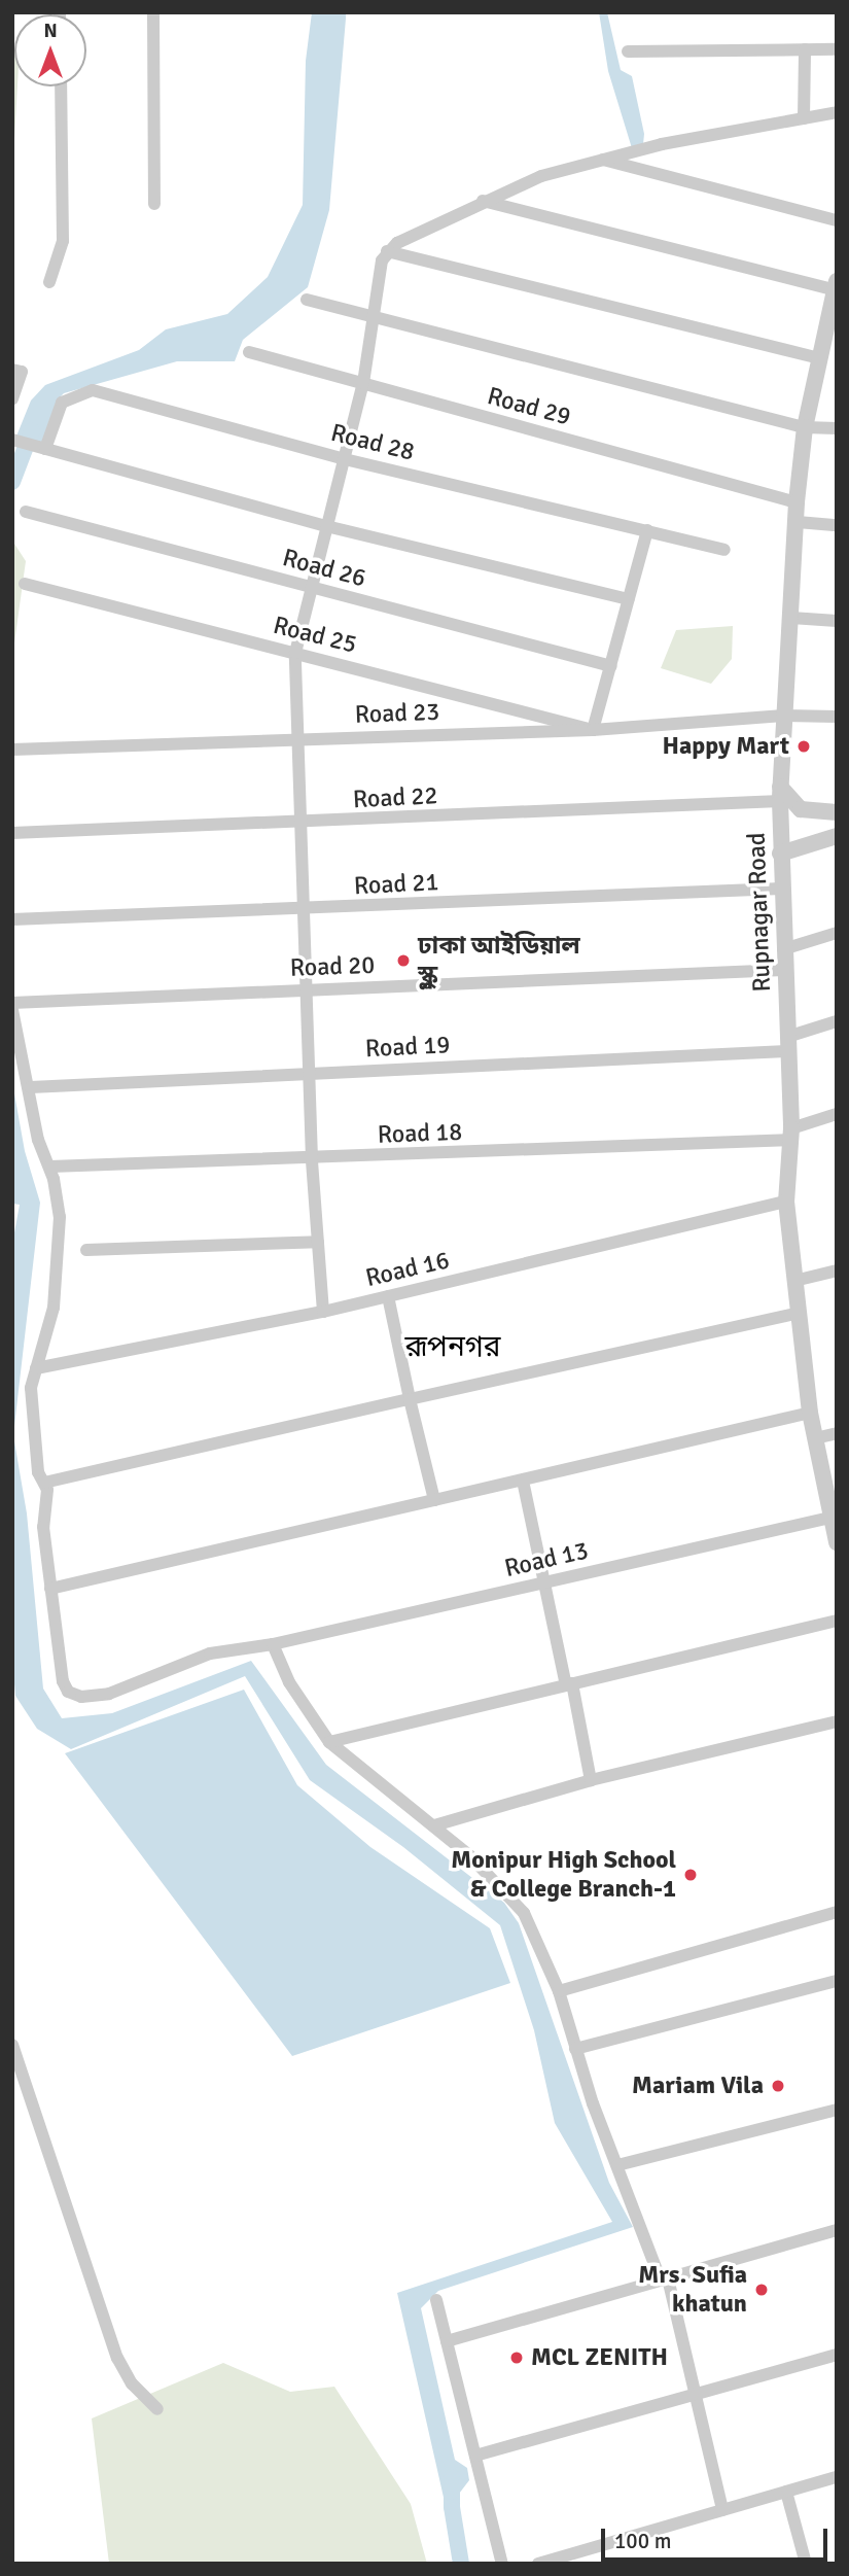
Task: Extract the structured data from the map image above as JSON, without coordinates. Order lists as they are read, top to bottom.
{
  "streets": {
    "street": [
      "Road 29",
      "Road 28",
      "Road 26",
      "Road 25",
      "Road 23",
      "Road 22",
      "Road 21",
      "Rupnagar Road",
      "Road 20",
      "Road 19",
      "Road 18",
      "Road 16",
      "Road 13"
    ]
  },
  "crossings": [
    ["Road 29", "Rupnagar Road"],
    ["Road 25", "Road 23"],
    ["Road 23", "Rupnagar Road"],
    ["Road 22", "Rupnagar Road"],
    ["Road 21", "Rupnagar Road"],
    ["Rupnagar Road", "Road 20"],
    ["Rupnagar Road", "Road 19"],
    ["Rupnagar Road", "Road 18"],
    ["Rupnagar Road", "Road 16"],
    ["Rupnagar Road", "Road 13"],
    ["Road 19", "Road 13"],
    ["Road 18", "Road 13"],
    ["Road 16", "Road 13"]
  ],
  "districts": ["রূপনগর"],
  "places": [
    "Happy Mart",
    "ঢাকা আইডিয়াল স্কুল",
    "Monipur High School & College Branch-1",
    "Mariam Vila",
    "Mrs. Sufia khatun",
    "MCL ZENITH"
  ],
  "scale_bar": "100 m",
  "north": "top"
}
